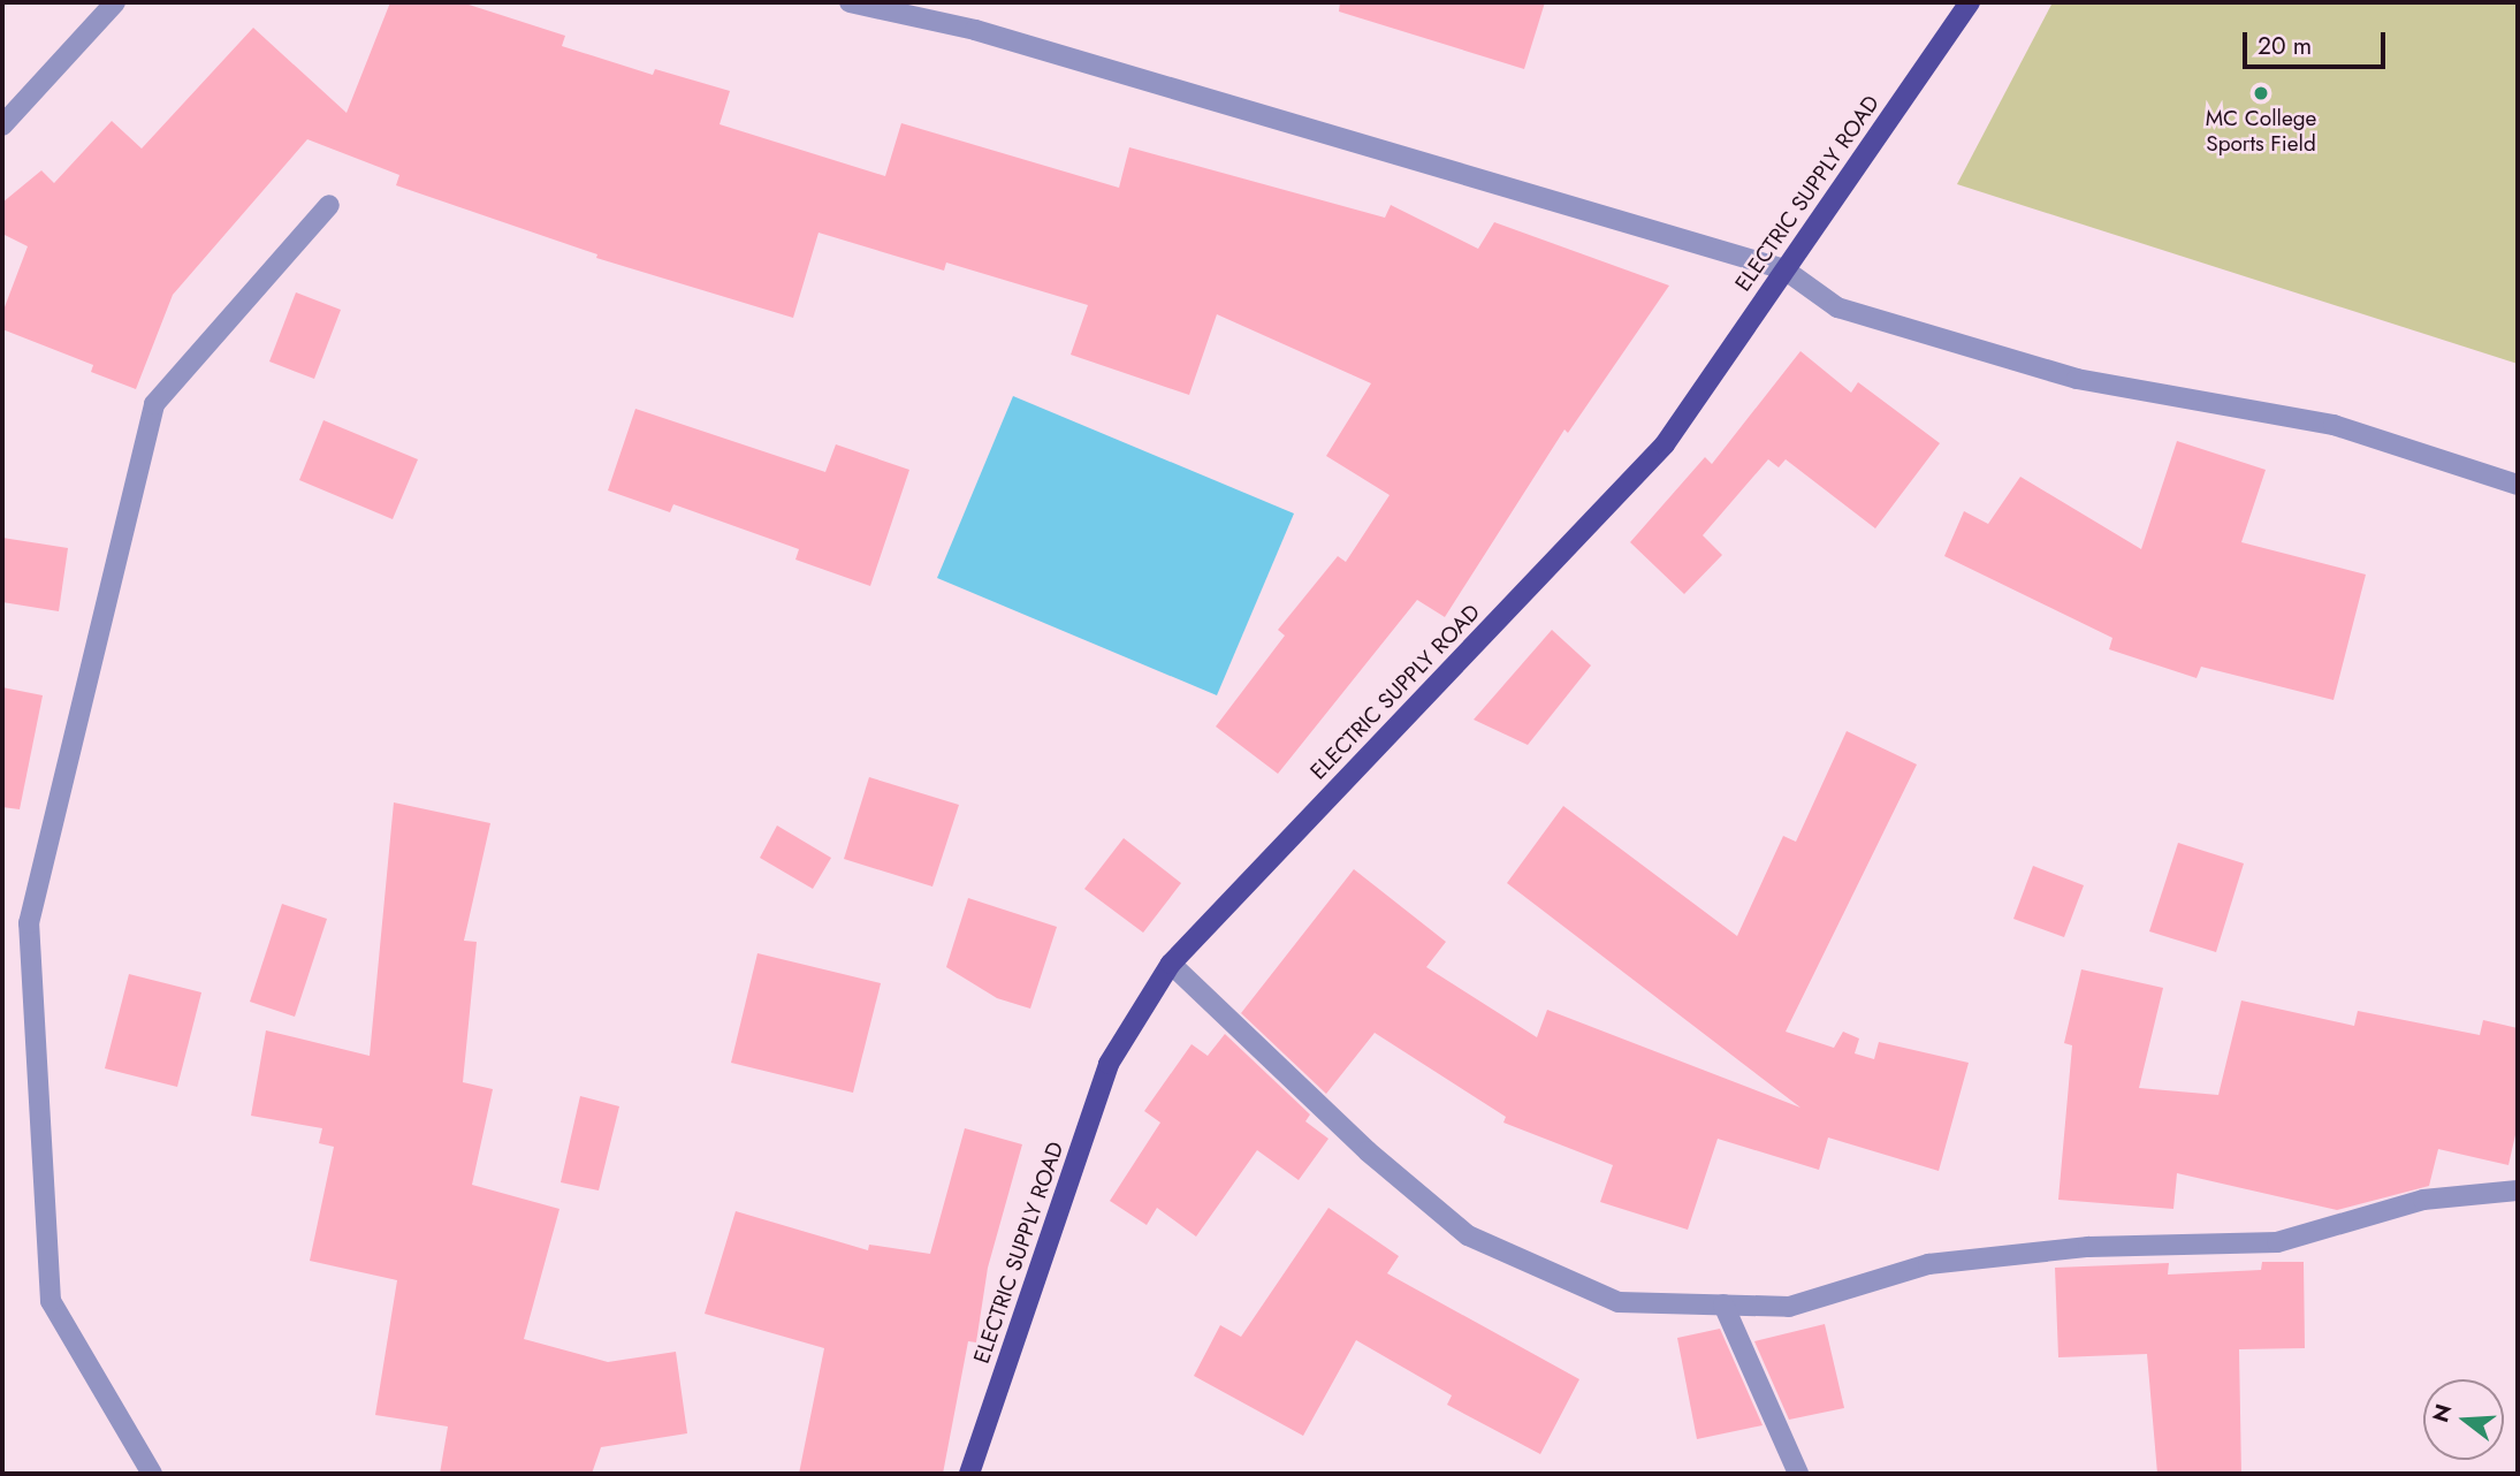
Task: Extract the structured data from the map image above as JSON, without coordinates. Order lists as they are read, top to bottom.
{
  "streets": {
    "main road": ["ELECTRIC SUPPLY ROAD"]
  },
  "places": ["MC College Sports Field"],
  "scale_bar": "20 m",
  "north": "left"
}
